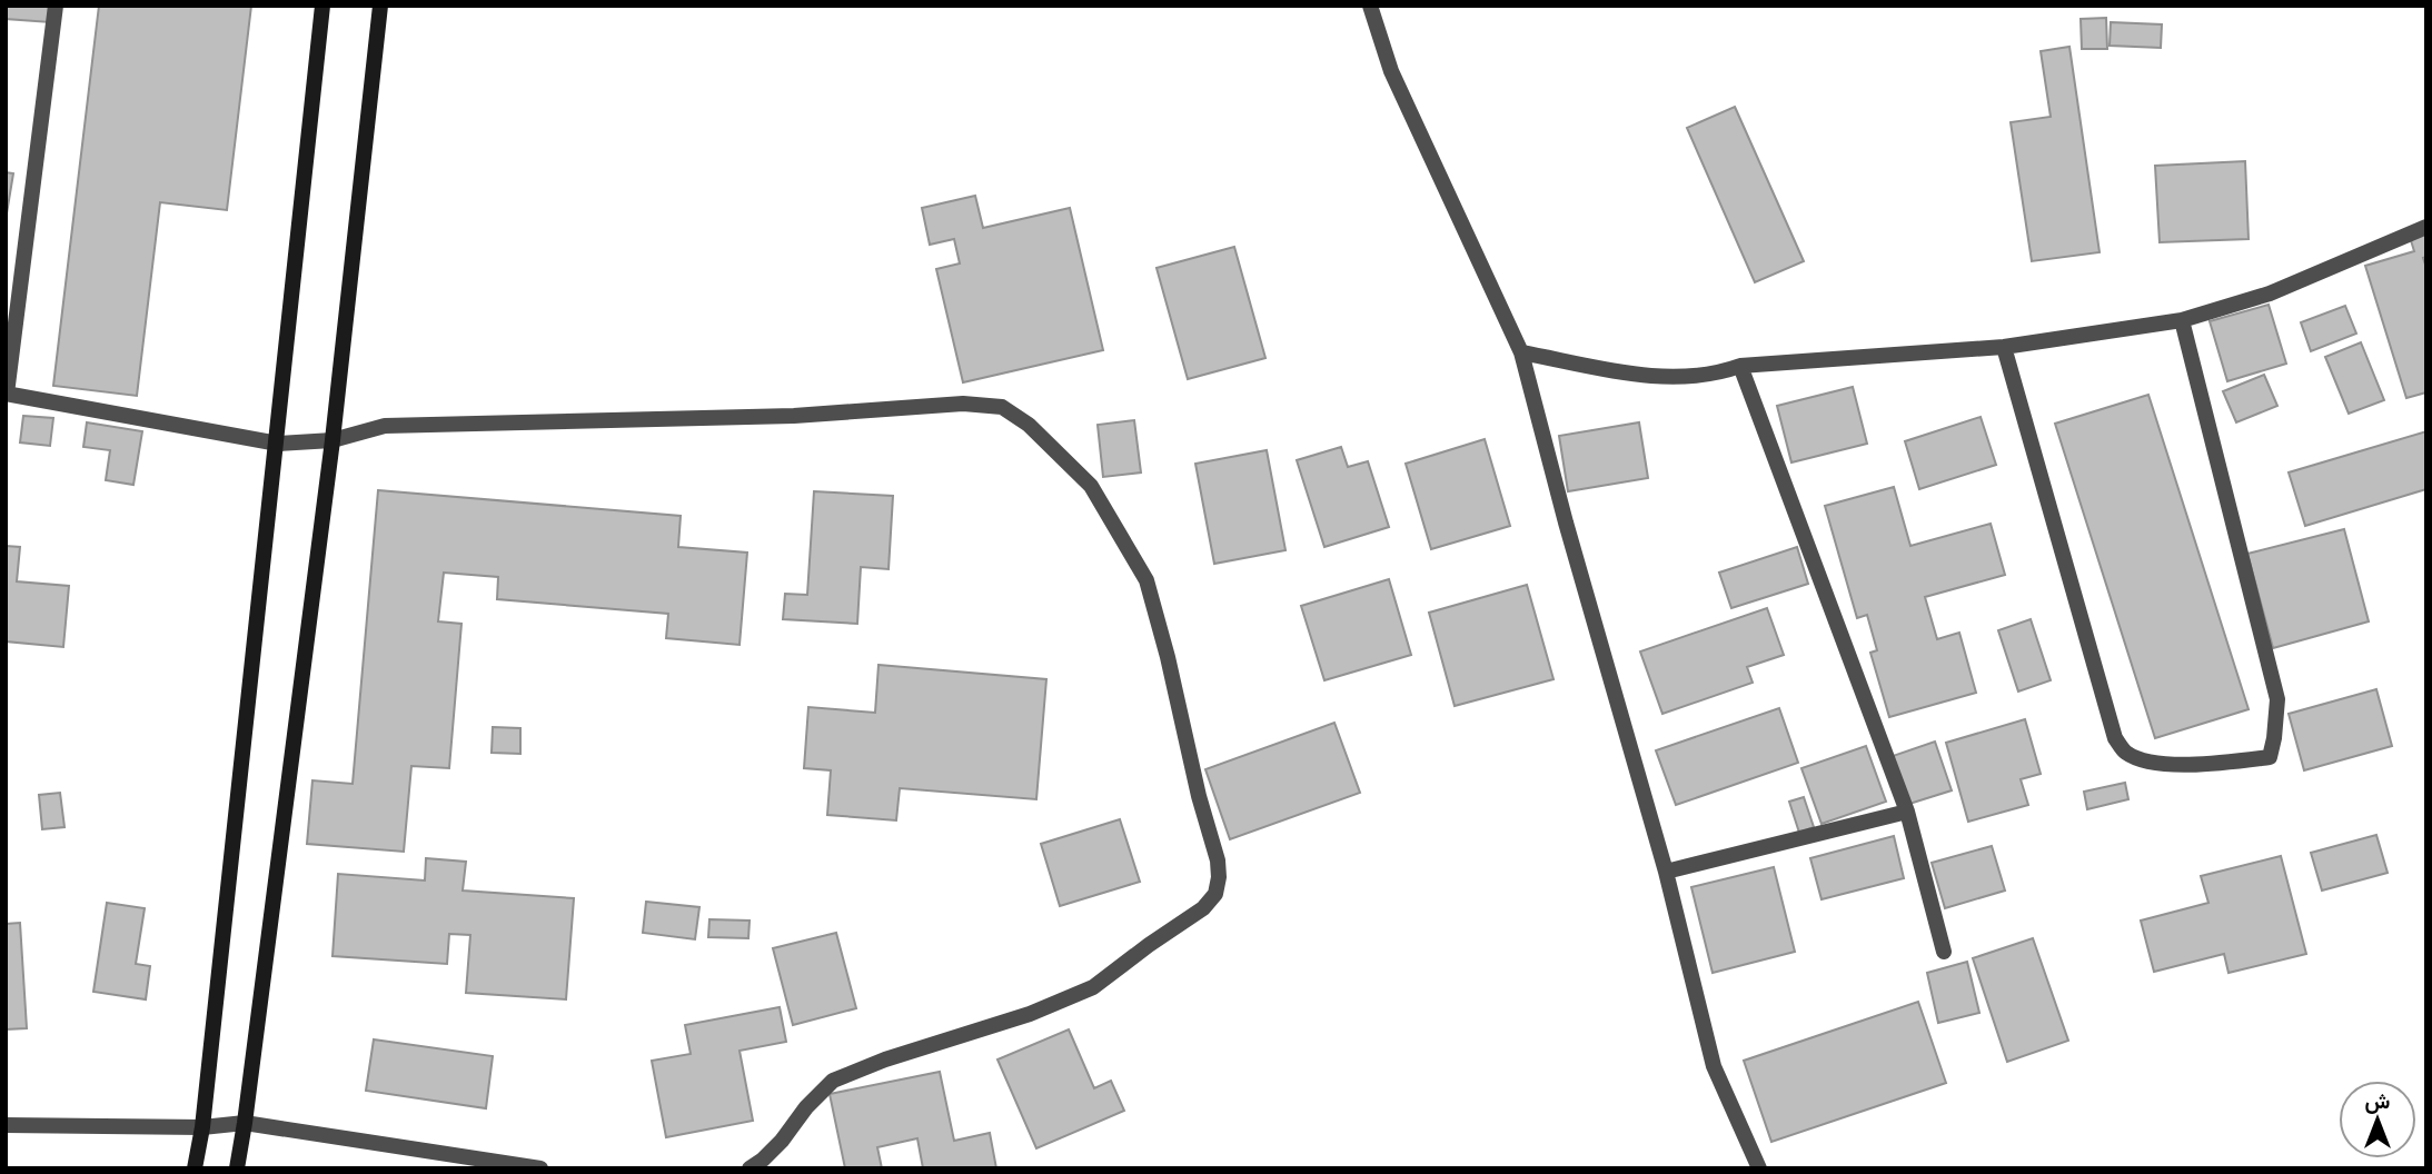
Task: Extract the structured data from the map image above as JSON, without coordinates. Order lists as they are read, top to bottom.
{
  "north": "top"
}
